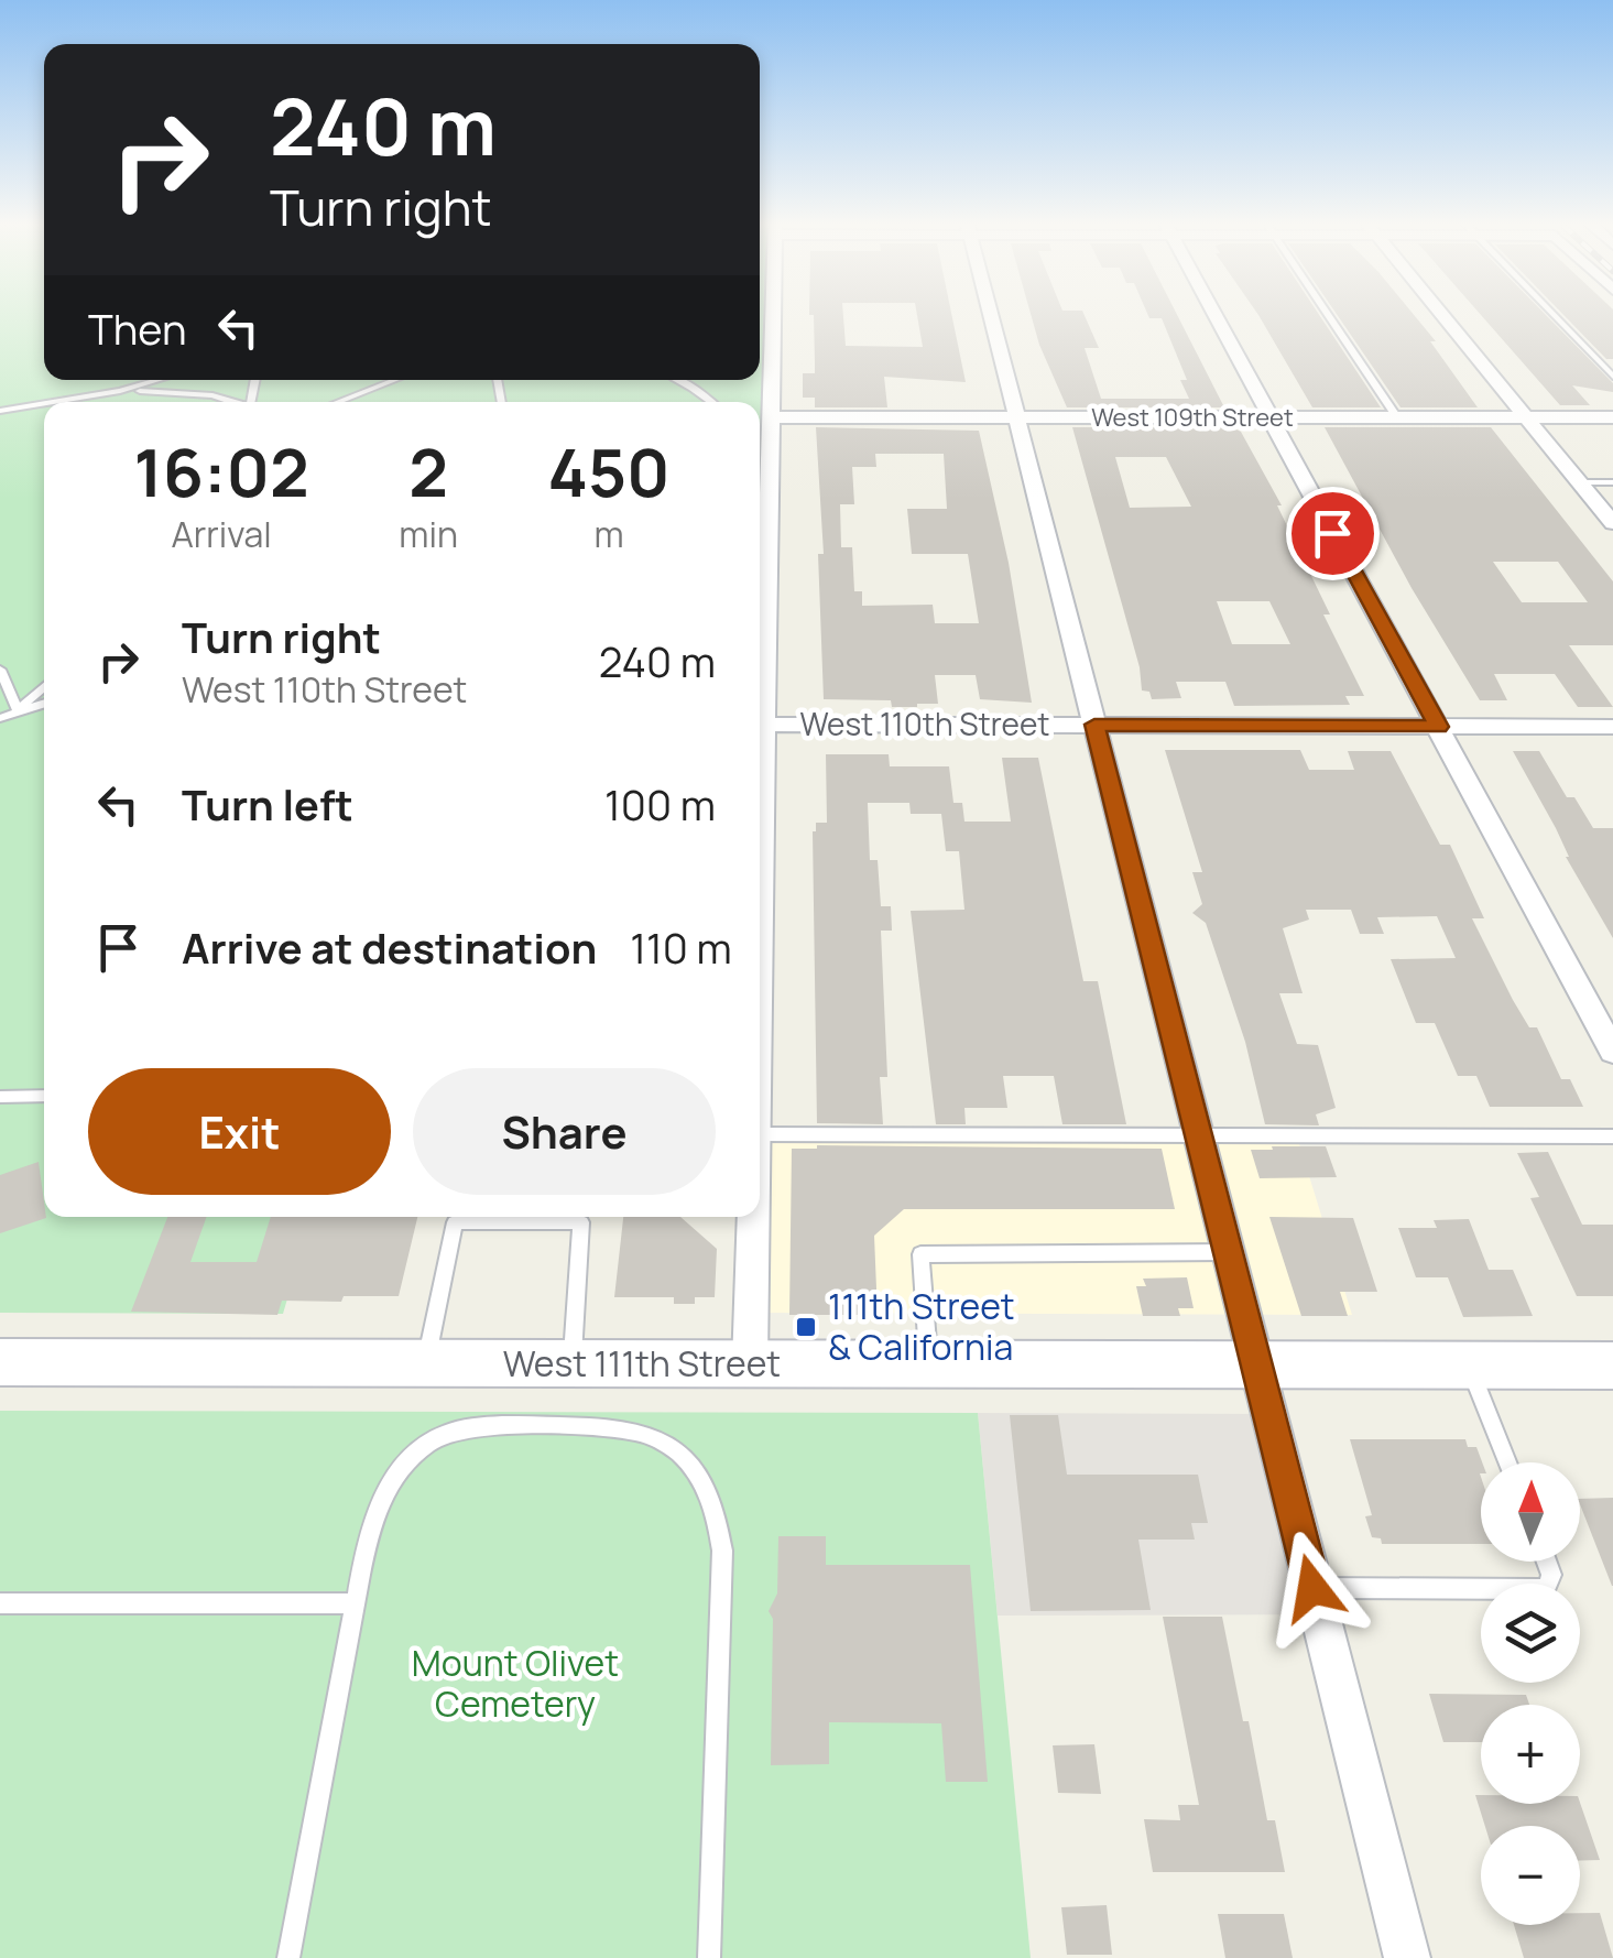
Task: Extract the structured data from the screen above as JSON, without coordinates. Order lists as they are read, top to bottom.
{
  "streets": {
    "main road": ["West 111th Street"],
    "street": ["West 109th Street", "West 110th Street"]
  },
  "parks": ["Mount Olivet Cemetery"],
  "places": {
    "transit": ["111th Street & California"]
  },
  "north": "top",
  "page": {
    "turn": ["240 m", "Turn right"],
    "then": "Then",
    "eta": [
      "16:02",
      "Arrival",
      "2",
      "min",
      "450",
      "m"
    ],
    "list": [
      {
        "name": "Turn right",
        "note": "West 110th Street",
        "value": "240 m"
      },
      {
        "name": "Turn left",
        "value": "100 m"
      },
      {
        "name": "Arrive at destination",
        "value": "110 m"
      }
    ],
    "buttons": ["Exit", "Share"],
    "map_buttons": ["+", "−"]
  }
}
